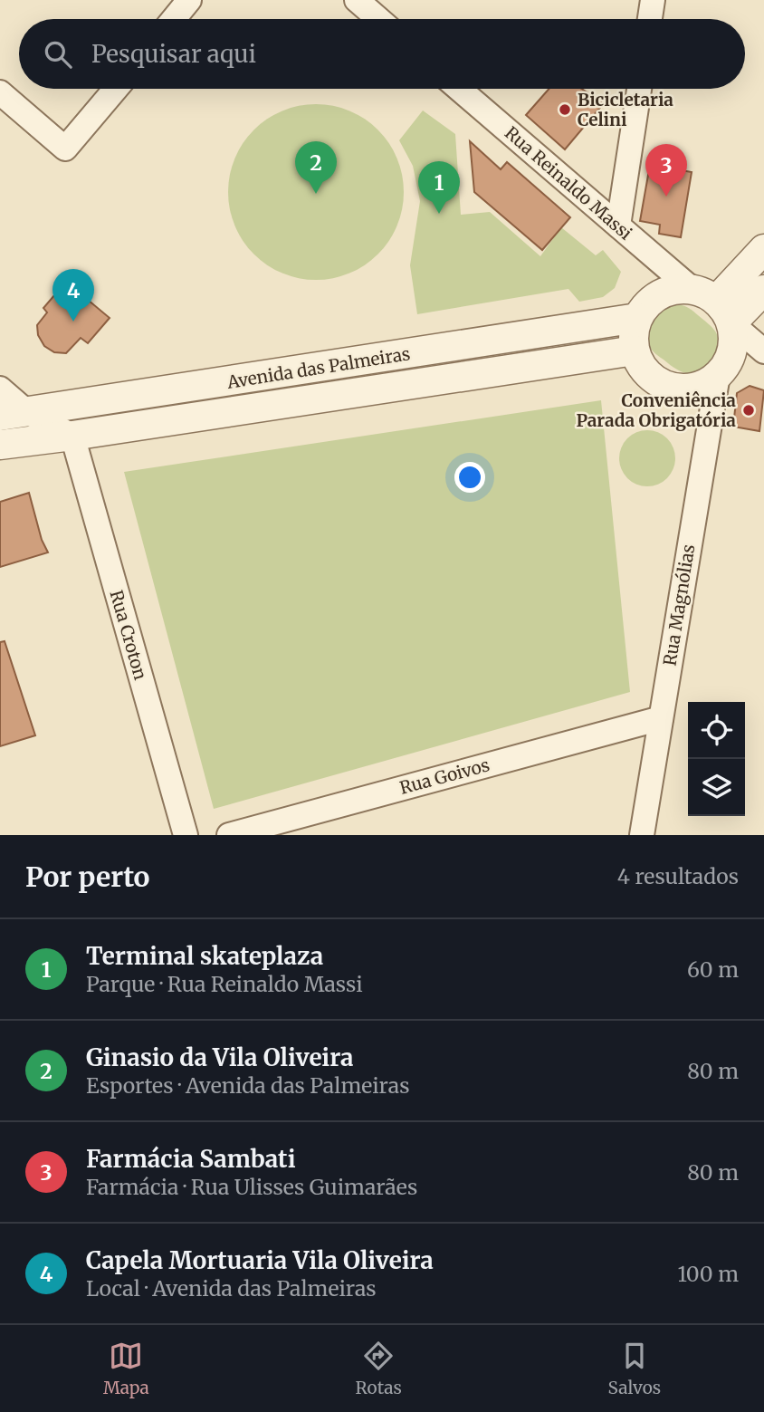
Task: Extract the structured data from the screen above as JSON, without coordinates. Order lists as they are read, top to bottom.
{
  "streets": {
    "street": [
      "Rua Reinaldo Massi",
      "Avenida das Palmeiras",
      "Rua Magnólias",
      "Rua Croton",
      "Rua Goivos"
    ]
  },
  "crossings": [
    ["Rua Reinaldo Massi", "Avenida das Palmeiras"],
    ["Rua Reinaldo Massi", "Rua Magnólias"],
    ["Avenida das Palmeiras", "Rua Magnólias"],
    ["Avenida das Palmeiras", "Rua Croton"],
    ["Rua Magnólias", "Rua Goivos"]
  ],
  "places": ["Bicicletaria Celini", "Conveniência Parada Obrigatória"],
  "page": {
    "search": "Pesquisar aqui",
    "pins": [
      "2",
      "3",
      "1",
      "4"
    ],
    "heading": ["Por perto", "4 resultados"],
    "list": [
      {
        "mark": "1",
        "name": "Terminal skateplaza",
        "note": "Parque · Rua Reinaldo Massi",
        "value": "60 m"
      },
      {
        "mark": "2",
        "name": "Ginasio da Vila Oliveira",
        "note": "Esportes · Avenida das Palmeiras",
        "value": "80 m"
      },
      {
        "mark": "3",
        "name": "Farmácia Sambati",
        "note": "Farmácia · Rua Ulisses Guimarães",
        "value": "80 m"
      },
      {
        "mark": "4",
        "name": "Capela Mortuaria Vila Oliveira",
        "note": "Local · Avenida das Palmeiras",
        "value": "100 m"
      }
    ],
    "nav": ["Mapa", "Rotas", "Salvos"]
  }
}
